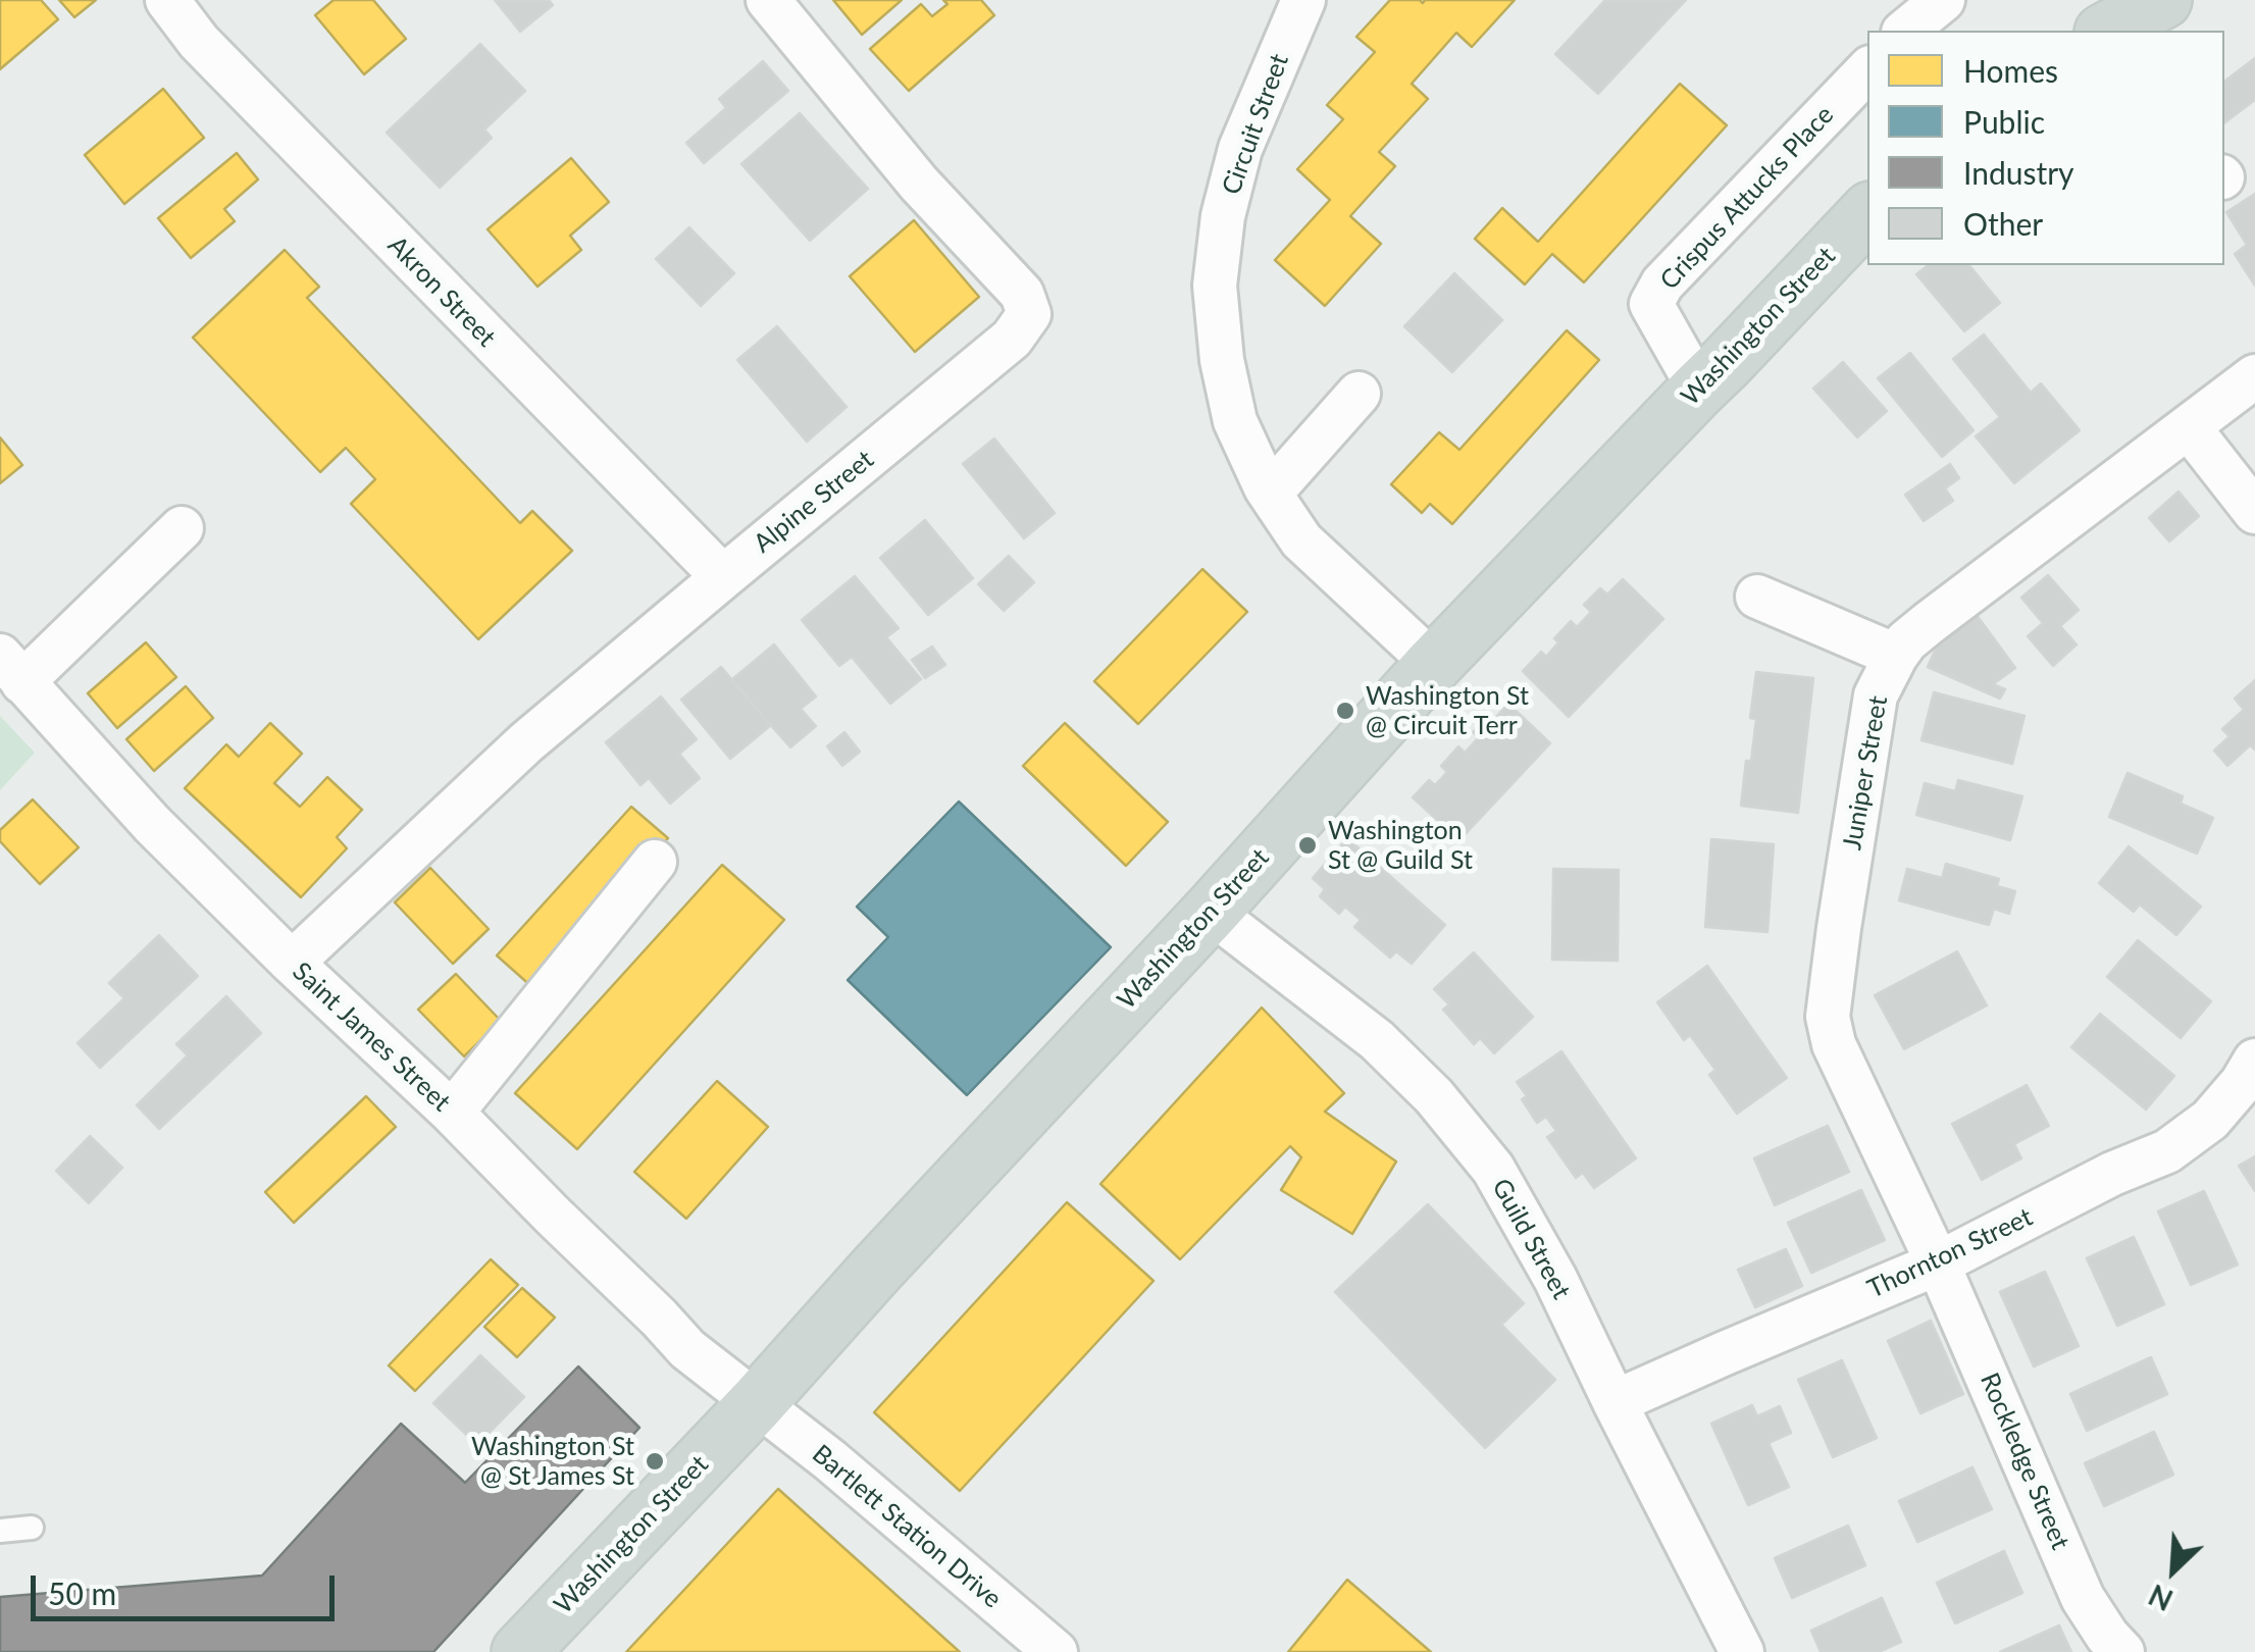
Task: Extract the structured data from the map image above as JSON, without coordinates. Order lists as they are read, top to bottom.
{
  "streets": {
    "main road": ["Washington Street"],
    "street": [
      "Circuit Street",
      "Crispus Attucks Place",
      "Akron Street",
      "Alpine Street",
      "Juniper Street",
      "Saint James Street",
      "Guild Street",
      "Thornton Street",
      "Rockledge Street",
      "Bartlett Station Drive"
    ]
  },
  "crossings": [
    ["Circuit Street", "Washington Street"],
    ["Crispus Attucks Place", "Washington Street"],
    ["Akron Street", "Alpine Street"],
    ["Washington Street", "Saint James Street"],
    ["Washington Street", "Guild Street"],
    ["Washington Street", "Bartlett Station Drive"],
    ["Alpine Street", "Saint James Street"],
    ["Juniper Street", "Thornton Street"],
    ["Juniper Street", "Rockledge Street"],
    ["Saint James Street", "Bartlett Station Drive"],
    ["Guild Street", "Thornton Street"],
    ["Thornton Street", "Rockledge Street"]
  ],
  "places": ["Washington St @ Circuit Terr", "Washington St @ Guild St", "Washington St @ St James St"],
  "legend": [
    "Homes",
    "Public",
    "Industry",
    "Other"
  ],
  "scale_bar": "50 m",
  "north": "bottom left"
}
